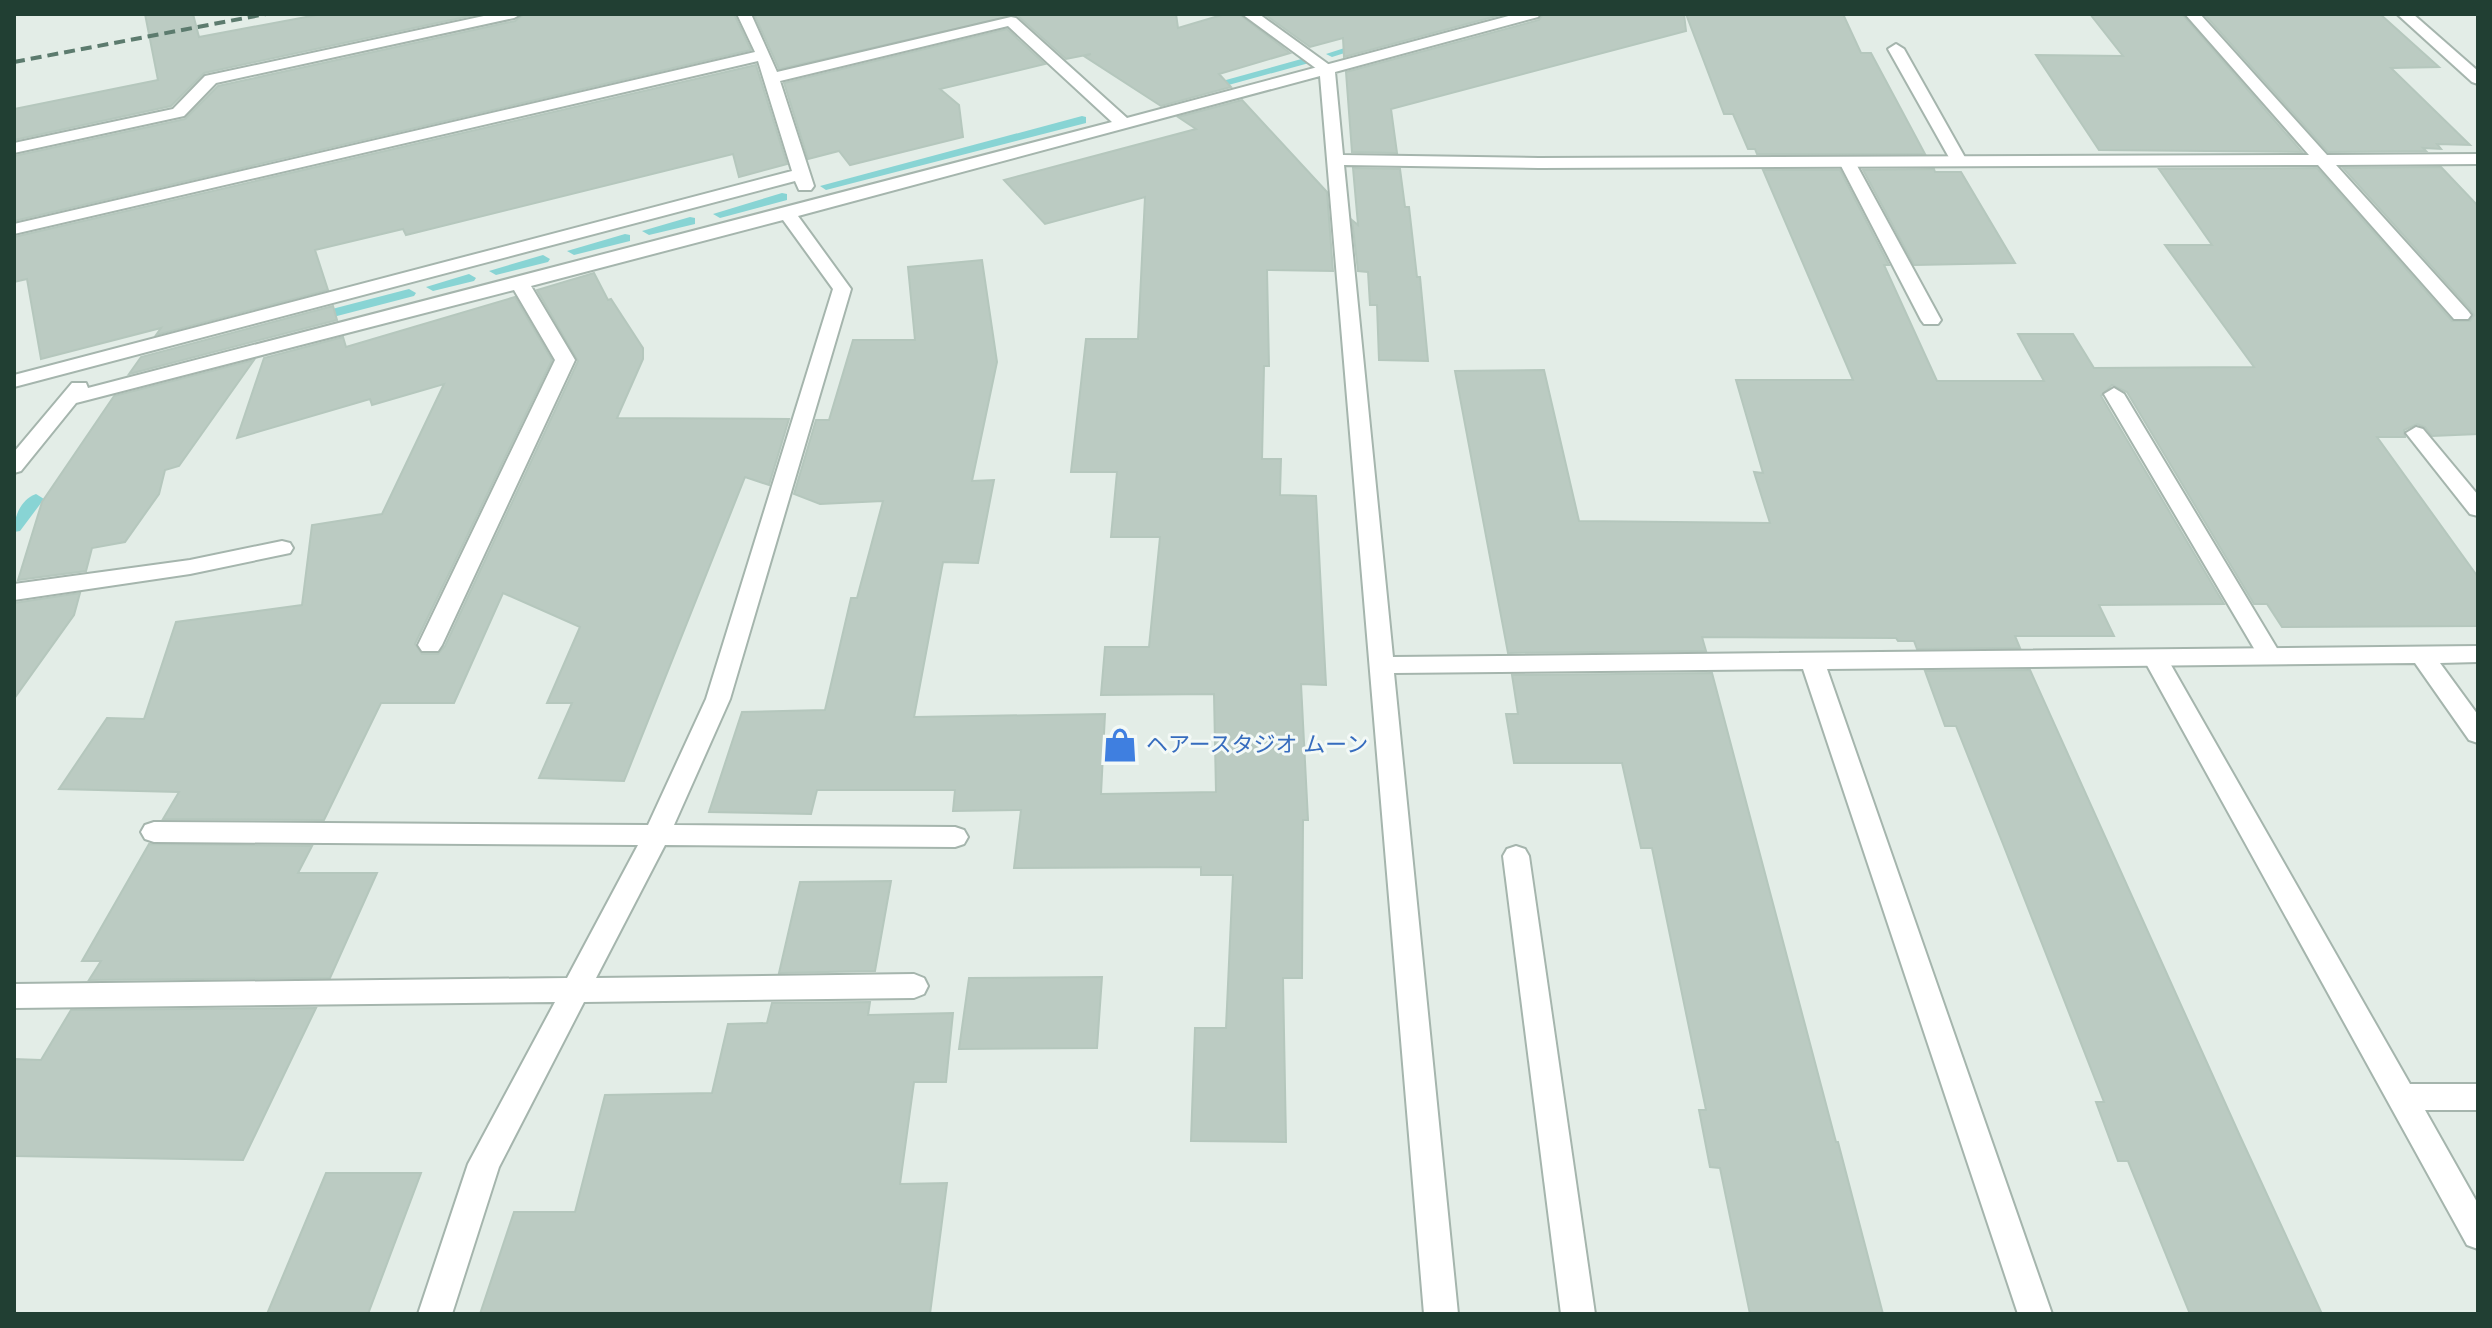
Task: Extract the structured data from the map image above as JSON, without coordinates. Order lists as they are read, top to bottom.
{
  "places": {
    "shop": ["ヘアースタジオ ムーン"]
  }
}
